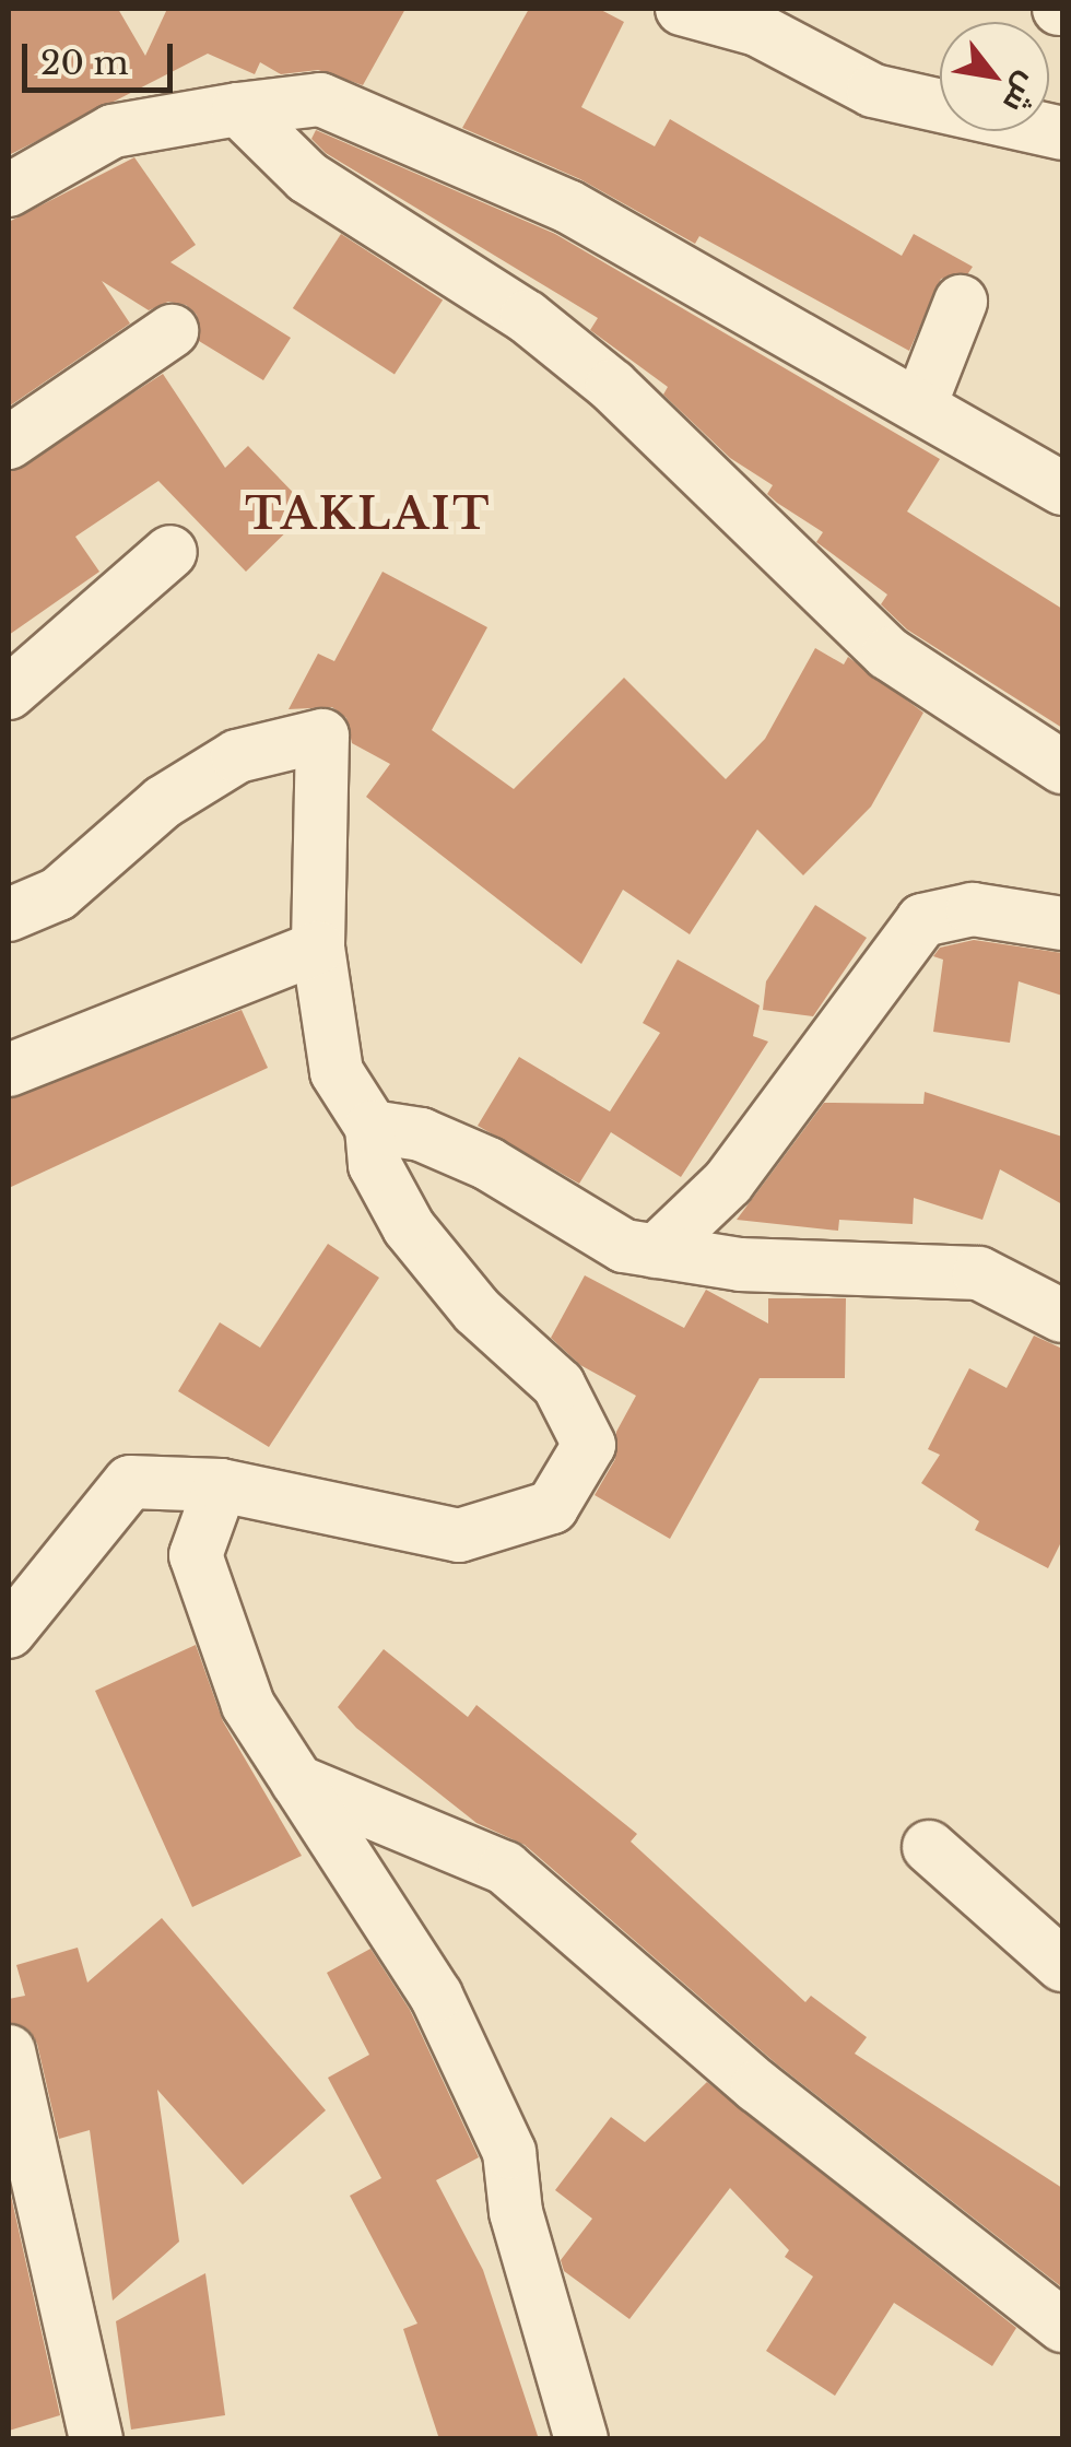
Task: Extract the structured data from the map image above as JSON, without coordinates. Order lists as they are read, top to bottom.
{
  "districts": ["TAKLAIT"],
  "scale_bar": "20 m",
  "north": "bottom right"
}
